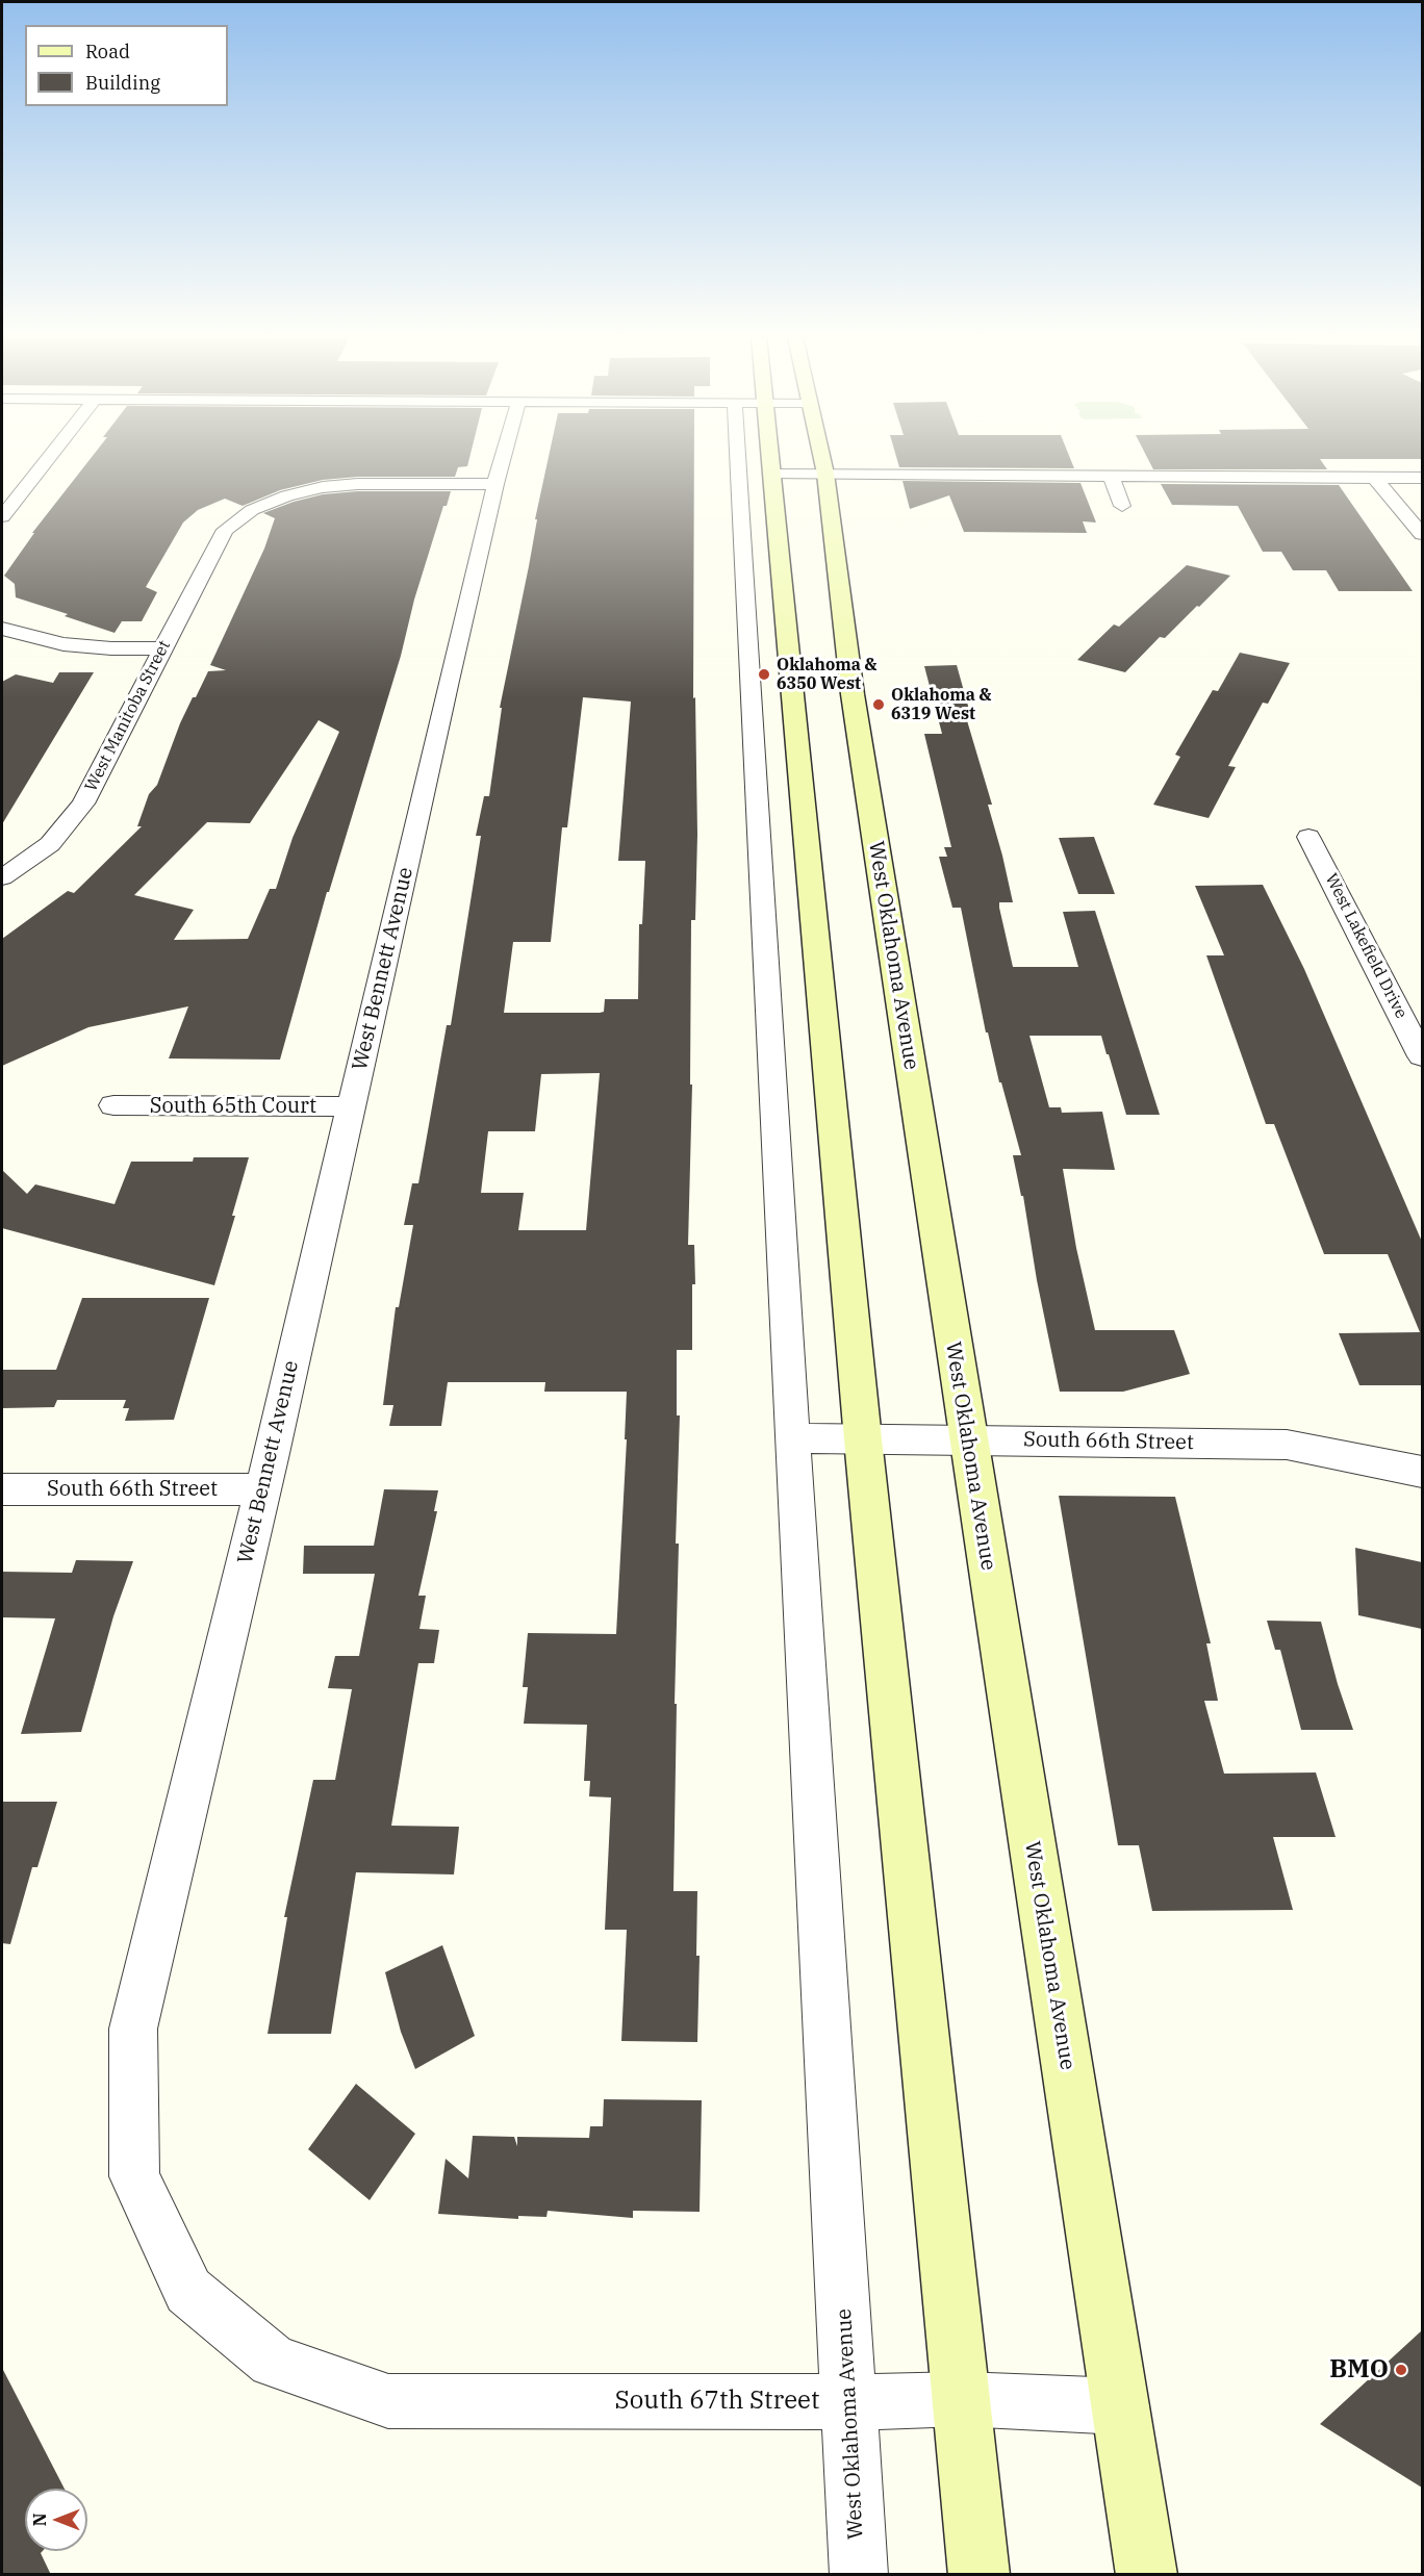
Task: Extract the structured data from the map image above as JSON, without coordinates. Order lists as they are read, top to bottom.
{
  "streets": {
    "main road": ["West Oklahoma Avenue"],
    "street": [
      "West Manitoba Street",
      "West Lakefield Drive",
      "West Bennett Avenue",
      "South 65th Court",
      "South 66th Street",
      "South 67th Street"
    ]
  },
  "crossings": [
    ["West Manitoba Street", "West Bennett Avenue"],
    ["West Oklahoma Avenue", "South 66th Street"],
    ["West Oklahoma Avenue", "South 67th Street"],
    ["West Bennett Avenue", "South 65th Court"],
    ["West Bennett Avenue", "South 66th Street"],
    ["West Bennett Avenue", "South 67th Street"]
  ],
  "places": ["Oklahoma & 6350 West", "Oklahoma & 6319 West", "BMO"],
  "legend": ["Road", "Building"],
  "north": "left"
}
